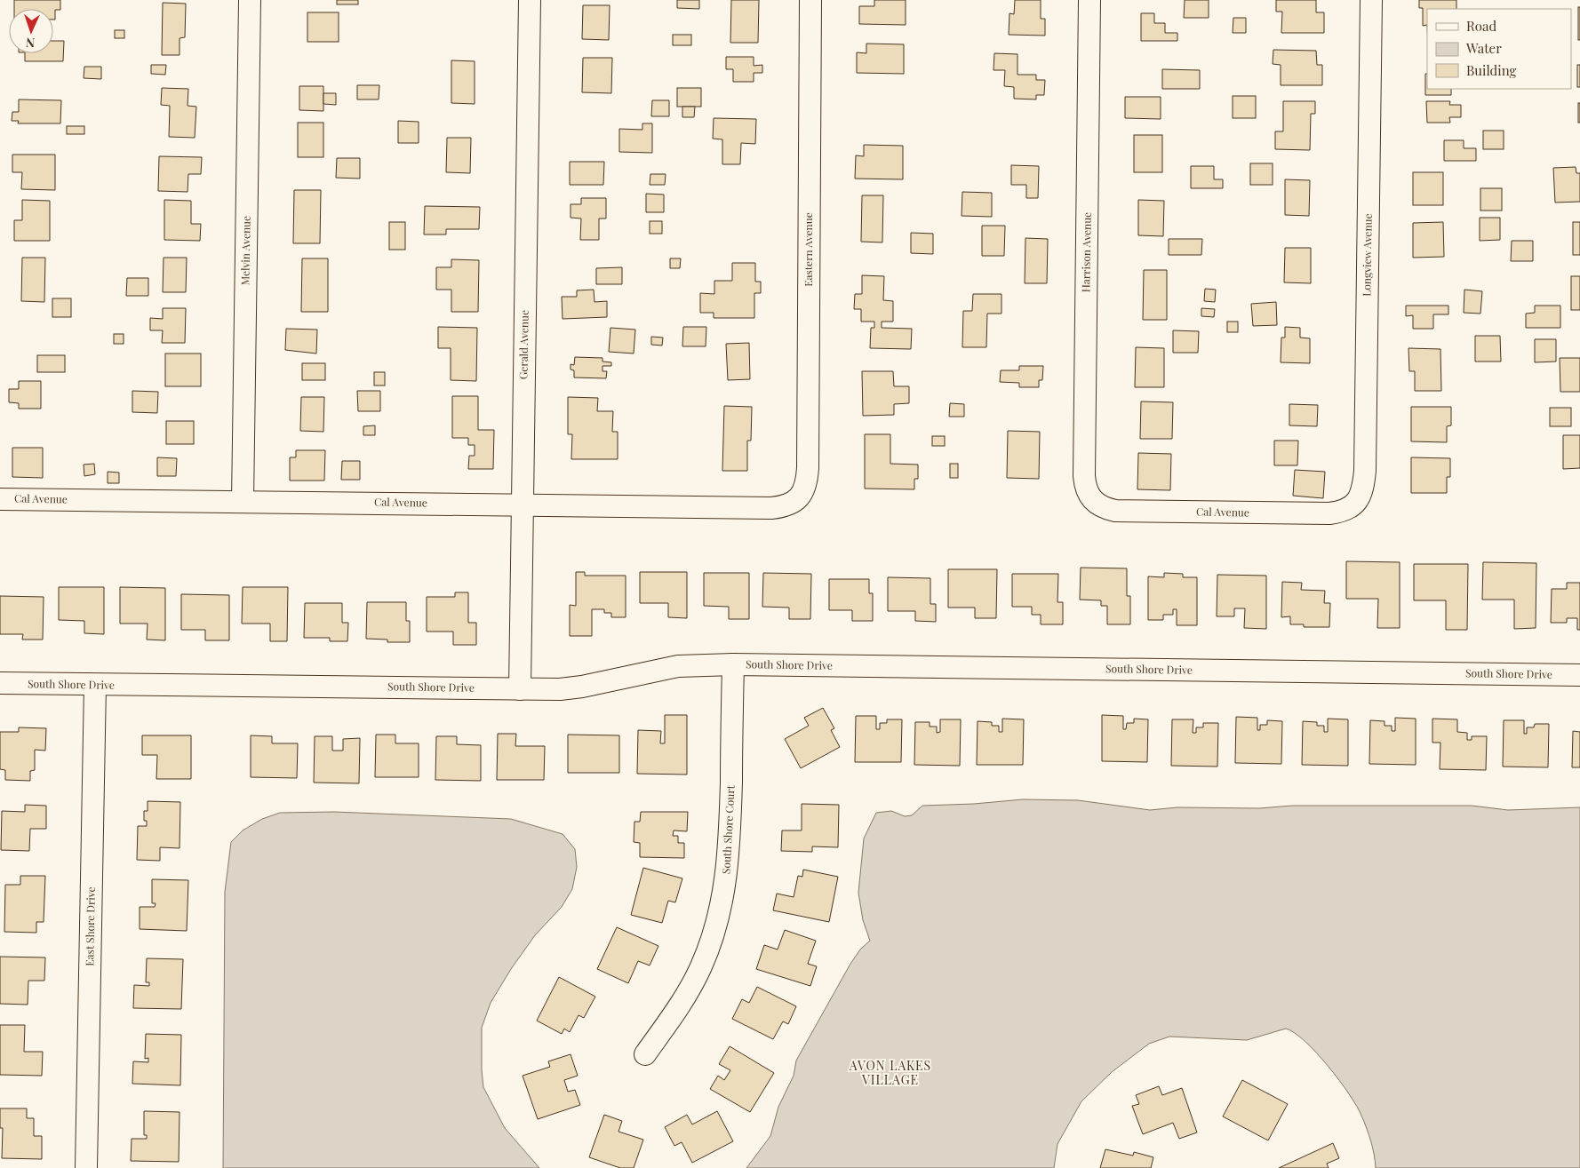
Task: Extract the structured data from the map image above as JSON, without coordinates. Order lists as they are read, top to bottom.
{
  "streets": {
    "street": [
      "Eastern Avenue",
      "Melvin Avenue",
      "Harrison Avenue",
      "Longview Avenue",
      "Gerald Avenue",
      "Cal Avenue",
      "South Shore Drive",
      "South Shore Court",
      "East Shore Drive"
    ]
  },
  "crossings": [
    ["Eastern Avenue", "Cal Avenue"],
    ["Melvin Avenue", "Cal Avenue"],
    ["Harrison Avenue", "Cal Avenue"],
    ["Longview Avenue", "Cal Avenue"],
    ["Gerald Avenue", "Cal Avenue"],
    ["Gerald Avenue", "South Shore Drive"],
    ["South Shore Drive", "South Shore Court"],
    ["South Shore Drive", "East Shore Drive"]
  ],
  "districts": ["AVON LAKES VILLAGE"],
  "legend": ["Road", "Water", "Building"],
  "north": "bottom"
}
